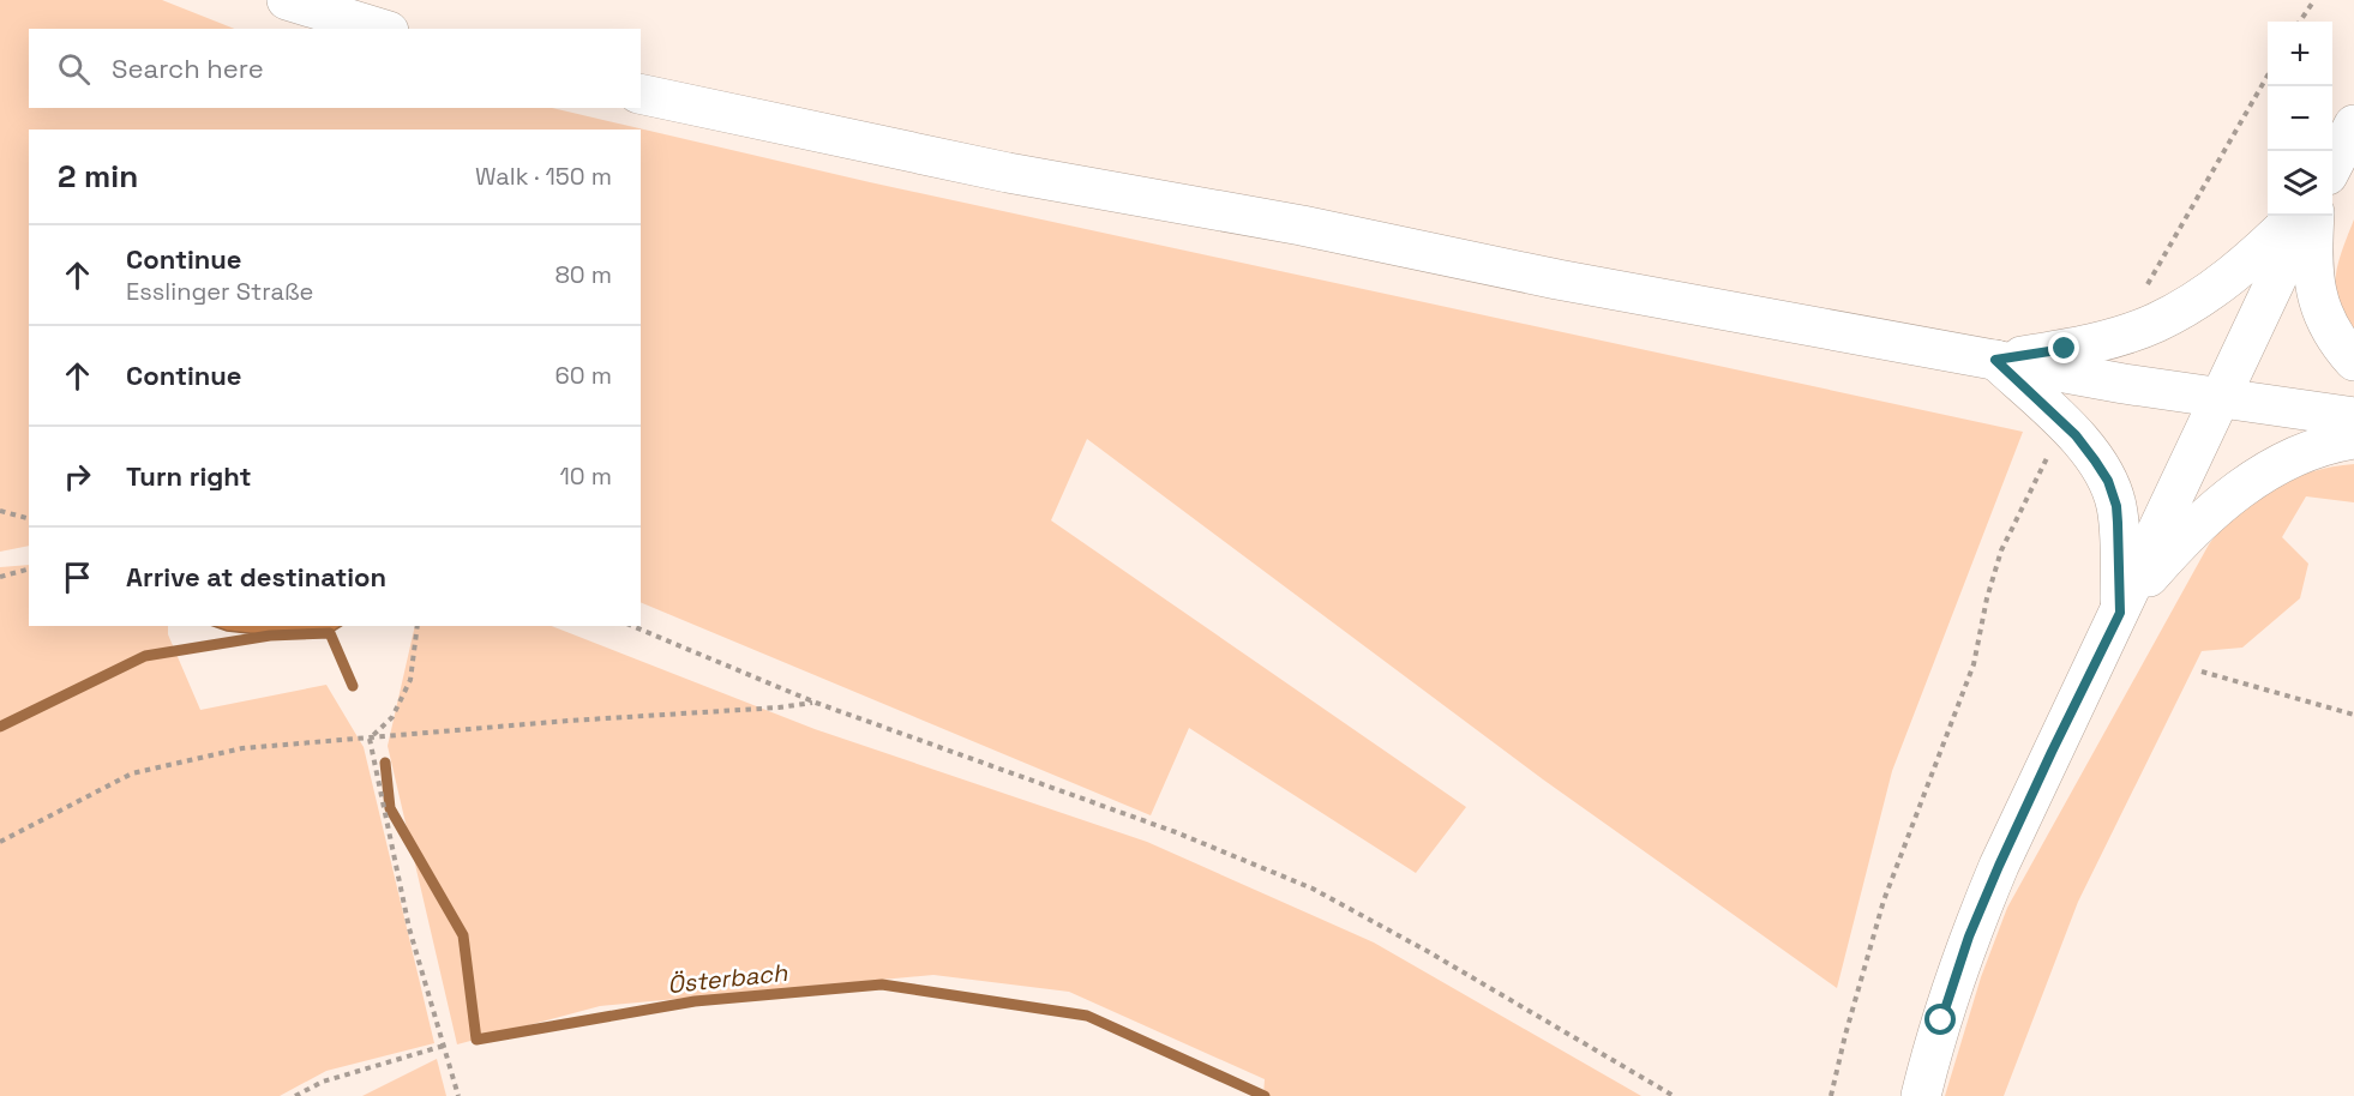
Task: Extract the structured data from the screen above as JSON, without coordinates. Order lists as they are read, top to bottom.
{
  "water": ["Österbach"],
  "page": {
    "map_buttons": ["+", "−"],
    "search": "Search here",
    "heading": ["2 min", "Walk · 150 m"],
    "list": [
      ["Continue", "Esslinger Straße", "80 m"],
      ["Continue", "60 m"],
      ["Turn right", "10 m"],
      "Arrive at destination"
    ]
  }
}
